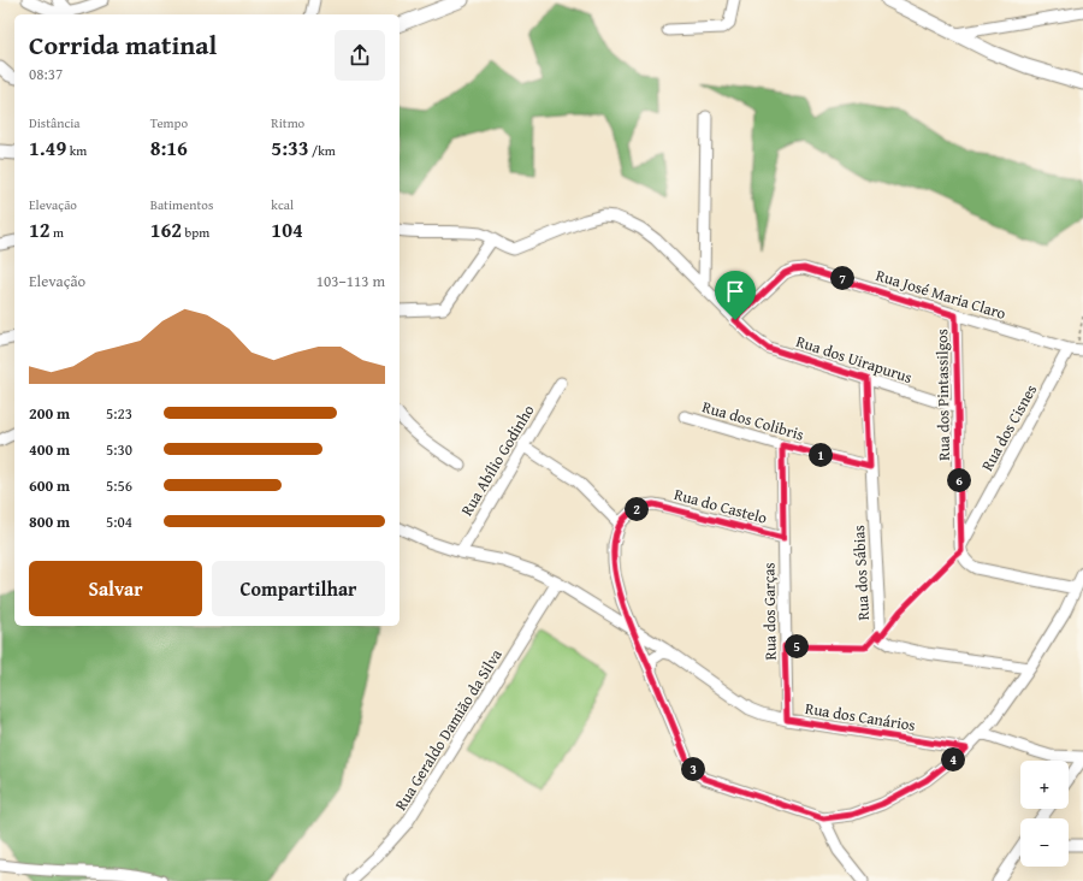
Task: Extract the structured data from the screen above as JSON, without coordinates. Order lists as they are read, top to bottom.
{
  "streets": {
    "street": [
      "Rua José Maria Claro",
      "Rua dos Uirapurus",
      "Rua dos Pintassilgos",
      "Rua dos Colibris",
      "Rua dos Cisnes",
      "Rua Abílio Godinho",
      "Rua do Castelo",
      "Rua dos Sábias",
      "Rua dos Garças",
      "Rua dos Canários",
      "Rua Geraldo Damião da Silva"
    ]
  },
  "crossings": [
    ["Rua José Maria Claro", "Rua dos Uirapurus"],
    ["Rua José Maria Claro", "Rua dos Pintassilgos"],
    ["Rua José Maria Claro", "Rua dos Cisnes"],
    ["Rua dos Uirapurus", "Rua dos Pintassilgos"],
    ["Rua dos Uirapurus", "Rua dos Sábias"],
    ["Rua dos Pintassilgos", "Rua dos Cisnes"],
    ["Rua dos Colibris", "Rua dos Sábias"],
    ["Rua dos Colibris", "Rua dos Garças"],
    ["Rua Abílio Godinho", "Rua dos Canários"],
    ["Rua do Castelo", "Rua dos Garças"],
    ["Rua dos Garças", "Rua dos Canários"],
    ["Rua dos Canários", "Rua Geraldo Damião da Silva"]
  ],
  "page": {
    "heading": ["Corrida matinal", "08:37"],
    "stats": [
      ["Distância", "1.49 km"],
      ["Tempo", "8:16"],
      ["Ritmo", "5:33 /km"],
      ["Elevação", "12 m"],
      ["Batimentos", "162 bpm"],
      ["kcal", "104"]
    ],
    "chart": ["Elevação", "103–113 m"],
    "pins": [
      "7",
      "1",
      "6",
      "2",
      "5",
      "4",
      "3"
    ],
    "list": [
      {
        "name": "200 m",
        "note": "5:23"
      },
      {
        "name": "400 m",
        "note": "5:30"
      },
      {
        "name": "600 m",
        "note": "5:56"
      },
      {
        "name": "800 m",
        "note": "5:04"
      }
    ],
    "buttons": ["Salvar", "Compartilhar"],
    "map_buttons": ["+", "−"]
  }
}
